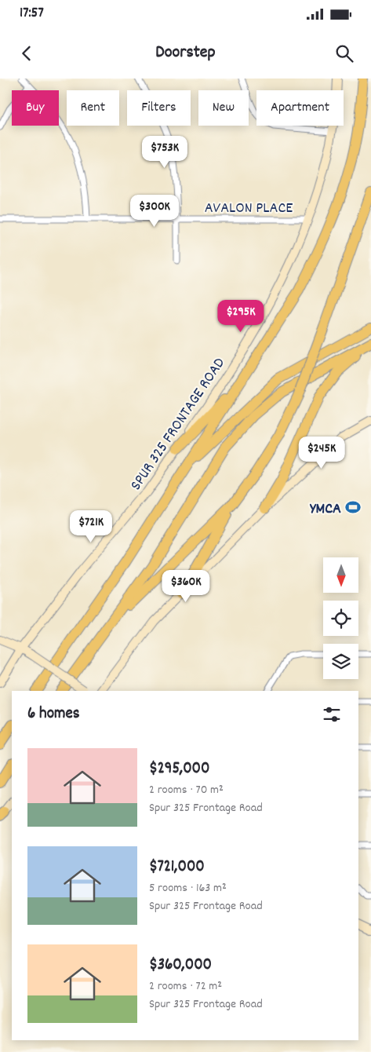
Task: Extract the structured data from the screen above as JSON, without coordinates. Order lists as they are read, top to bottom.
{
  "streets": {
    "main road": ["SPUR 325 FRONTAGE ROAD"],
    "street": ["AVALON PLACE"]
  },
  "crossings": [
    ["AVALON PLACE", "SPUR 325 FRONTAGE ROAD"]
  ],
  "places": {
    "sports": ["YMCA"]
  },
  "north": "bottom",
  "page": {
    "status": "17:57",
    "header": "Doorstep",
    "chip": [
      "Buy",
      "Rent",
      "Filters",
      "New",
      "Apartment"
    ],
    "price": [
      "$753K",
      "$300K",
      "$295K",
      "$245K",
      "$721K",
      "$360K"
    ],
    "heading": "6 homes",
    "list": [
      {
        "name": "$295,000",
        "note": "2 rooms · 70 m² · Spur 325 Frontage Road"
      },
      {
        "name": "$721,000",
        "note": "5 rooms · 163 m² · Spur 325 Frontage Road"
      },
      {
        "name": "$360,000",
        "note": "2 rooms · 72 m² · Spur 325 Frontage Road"
      }
    ]
  }
}
